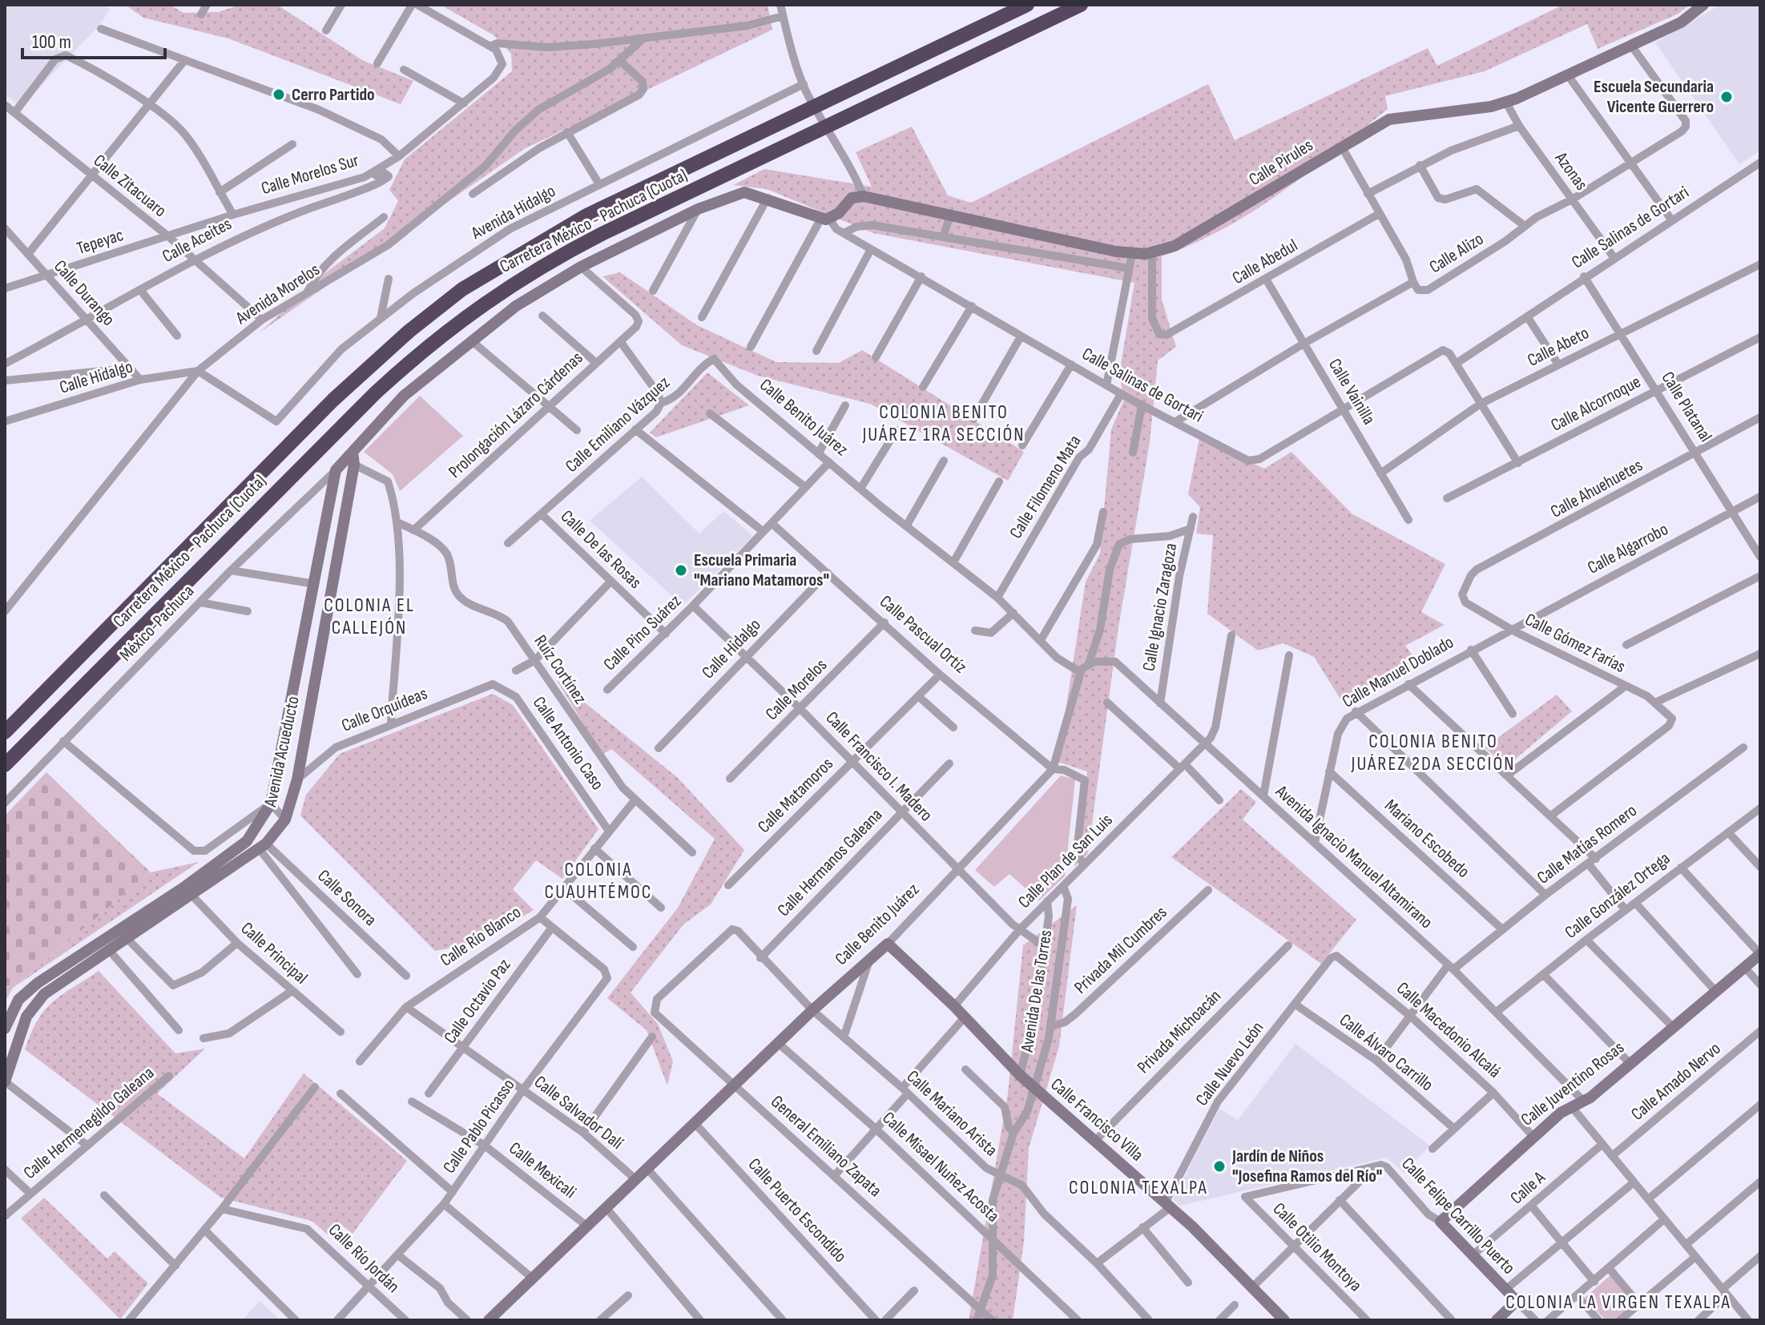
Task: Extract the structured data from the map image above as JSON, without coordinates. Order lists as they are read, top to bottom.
{
  "streets": {
    "highway": ["Carretera México - Pachuca (Cuota)"],
    "street": [
      "Calle Pirules",
      "Azonas",
      "Calle Morelos Sur",
      "Calle Zitacuaro",
      "Avenida Hidalgo",
      "Calle Salinas de Gortari",
      "Calle Aceites",
      "Tepeyac",
      "Calle Alizo",
      "Calle Abedul",
      "Calle Durango",
      "Avenida Morelos",
      "Calle Abeto",
      "Calle Hidalgo",
      "Calle Vainilla",
      "Calle Alcornoque",
      "Calle Platanal",
      "Prolongación Lázaro Cárdenas",
      "Calle Benito Juárez",
      "Calle Emiliano Vázquez",
      "Calle Filomeno Mata",
      "Calle Ahuehuetes",
      "Calle Algarrobo",
      "Calle De las Rosas",
      "Calle Ignacio Zaragoza",
      "México-Pachuca",
      "Calle Pino Suárez",
      "Calle Pascual Ortíz",
      "Calle Gómez Farías",
      "Ruíz Cortínez",
      "Calle Manuel Doblado",
      "Calle Morelos",
      "Calle Orquídeas",
      "Calle Antonio Caso",
      "Avenida Acueducto",
      "Calle Francisco I. Madero",
      "Calle Matamoros",
      "Mariano Escobedo",
      "Calle Matías Romero",
      "Avenida Ignacio Manuel Altamirano",
      "Calle Plan de San Luis",
      "Calle Hermanos Galeana",
      "Calle González Ortega",
      "Calle Sonora",
      "Calle Río Blanco",
      "Privada Mil Cumbres",
      "Calle Principal",
      "Avenida De las Torres",
      "Calle Octavio Paz",
      "Calle Macedonio Alcalá",
      "Privada Michoacán",
      "Calle Álvaro Carrillo",
      "Calle Nuevo León",
      "Calle Amado Nervo",
      "Calle Juventino Rosas",
      "Calle Salvador Dalí",
      "Calle Mariano Arista",
      "Calle Francisco Villa",
      "Calle Hermenegildo Galeana",
      "Calle Pablo Picasso",
      "General Emiliano Zapata",
      "Calle Misael Nuñez Acosta",
      "Calle Mexicali",
      "Calle A",
      "Calle Puerto Escondido",
      "Calle Felipe Carrillo Puerto",
      "Calle Otilio Montoya",
      "Calle Río Jordán"
    ]
  },
  "crossings": [
    ["Calle Pirules", "Azonas"],
    ["Calle Pirules", "Calle Alizo"],
    ["Calle Pirules", "Calle Abedul"],
    ["Azonas", "Calle Salinas de Gortari"],
    ["Azonas", "Calle Alizo"],
    ["Calle Morelos Sur", "Calle Zitacuaro"],
    ["Calle Morelos Sur", "Calle Aceites"],
    ["Calle Morelos Sur", "Tepeyac"],
    ["Calle Zitacuaro", "Calle Aceites"],
    ["Calle Zitacuaro", "Tepeyac"],
    ["Calle Zitacuaro", "Avenida Morelos"],
    ["Avenida Hidalgo", "Avenida Morelos"],
    ["Avenida Hidalgo", "Calle Hidalgo"],
    ["Calle Salinas de Gortari", "Calle Alizo"],
    ["Calle Salinas de Gortari", "Calle Vainilla"],
    ["Calle Salinas de Gortari", "Calle Platanal"],
    ["Calle Salinas de Gortari", "Calle Filomeno Mata"],
    ["Calle Aceites", "Calle Durango"],
    ["Tepeyac", "Calle Durango"],
    ["Calle Alizo", "Calle Vainilla"],
    ["Calle Abedul", "Calle Vainilla"],
    ["Calle Durango", "Calle Hidalgo"],
    ["Avenida Morelos", "Calle Hidalgo"],
    ["Calle Abeto", "Calle Vainilla"],
    ["Calle Abeto", "Calle Platanal"],
    ["Calle Hidalgo", "Calle Pascual Ortíz"],
    ["Calle Hidalgo", "Calle Francisco I. Madero"],
    ["Calle Alcornoque", "Calle Platanal"],
    ["Calle Platanal", "Calle Ahuehuetes"],
    ["Calle Platanal", "Calle Algarrobo"],
    ["Prolongación Lázaro Cárdenas", "Ruíz Cortínez"],
    ["Calle Benito Juárez", "Calle Emiliano Vázquez"],
    ["Calle Benito Juárez", "Calle Filomeno Mata"],
    ["Calle Benito Juárez", "Calle Pino Suárez"],
    ["Calle Benito Juárez", "Calle Pascual Ortíz"],
    ["Calle Benito Juárez", "Calle Francisco I. Madero"],
    ["Calle Benito Juárez", "Avenida Ignacio Manuel Altamirano"],
    ["Calle Benito Juárez", "Calle Salvador Dalí"],
    ["Calle Benito Juárez", "Calle Mariano Arista"],
    ["Calle Benito Juárez", "Calle Francisco Villa"],
    ["Calle Benito Juárez", "General Emiliano Zapata"],
    ["Calle Benito Juárez", "Calle Misael Nuñez Acosta"],
    ["Calle Benito Juárez", "Calle Mexicali"],
    ["Calle Benito Juárez", "Calle Puerto Escondido"],
    ["Calle Emiliano Vázquez", "Calle De las Rosas"],
    ["Calle Ahuehuetes", "Calle Gómez Farías"],
    ["Calle Algarrobo", "Calle Gómez Farías"],
    ["Calle Algarrobo", "Calle Manuel Doblado"],
    ["Calle De las Rosas", "Calle Pino Suárez"],
    ["Calle Ignacio Zaragoza", "Avenida Ignacio Manuel Altamirano"],
    ["México-Pachuca", "Avenida Acueducto"],
    ["Calle Pino Suárez", "Calle Pascual Ortíz"],
    ["Calle Pino Suárez", "Calle Francisco I. Madero"],
    ["Calle Pascual Ortíz", "Calle Morelos"],
    ["Calle Pascual Ortíz", "Calle Matamoros"],
    ["Calle Gómez Farías", "Calle Manuel Doblado"],
    ["Ruíz Cortínez", "Calle Río Blanco"],
    ["Calle Manuel Doblado", "Mariano Escobedo"],
    ["Calle Manuel Doblado", "Avenida Ignacio Manuel Altamirano"],
    ["Calle Morelos", "Calle Francisco I. Madero"],
    ["Calle Orquídeas", "Calle Antonio Caso"],
    ["Calle Orquídeas", "Avenida Acueducto"],
    ["Calle Antonio Caso", "Calle Río Blanco"],
    ["Avenida Acueducto", "Calle Sonora"],
    ["Avenida Acueducto", "Calle Principal"],
    ["Calle Francisco I. Madero", "Calle Matamoros"],
    ["Calle Francisco I. Madero", "Calle Plan de San Luis"],
    ["Calle Francisco I. Madero", "Calle Hermanos Galeana"],
    ["Calle Francisco I. Madero", "Avenida De las Torres"],
    ["Mariano Escobedo", "Calle Matías Romero"],
    ["Calle Matías Romero", "Avenida Ignacio Manuel Altamirano"],
    ["Calle Matías Romero", "Calle Macedonio Alcalá"],
    ["Calle Matías Romero", "Calle Álvaro Carrillo"],
    ["Avenida Ignacio Manuel Altamirano", "Calle Plan de San Luis"],
    ["Avenida Ignacio Manuel Altamirano", "Calle González Ortega"],
    ["Avenida Ignacio Manuel Altamirano", "Calle Juventino Rosas"],
    ["Calle Plan de San Luis", "Avenida De las Torres"],
    ["Calle Plan de San Luis", "Calle Francisco Villa"],
    ["Calle Hermanos Galeana", "Calle Mariano Arista"],
    ["Calle Río Blanco", "Calle Salvador Dalí"],
    ["Privada Mil Cumbres", "Avenida De las Torres"],
    ["Avenida De las Torres", "Calle Mariano Arista"],
    ["Avenida De las Torres", "Calle Francisco Villa"],
    ["Avenida De las Torres", "General Emiliano Zapata"],
    ["Avenida De las Torres", "Calle Misael Nuñez Acosta"],
    ["Calle Octavio Paz", "Calle Salvador Dalí"],
    ["Calle Octavio Paz", "Calle Pablo Picasso"],
    ["Calle Macedonio Alcalá", "Calle Nuevo León"],
    ["Calle Macedonio Alcalá", "Calle Juventino Rosas"],
    ["Privada Michoacán", "Calle Francisco Villa"],
    ["Calle Álvaro Carrillo", "Calle Nuevo León"],
    ["Calle Nuevo León", "Calle Francisco Villa"],
    ["Calle Juventino Rosas", "Calle Felipe Carrillo Puerto"],
    ["Calle Salvador Dalí", "Calle Pablo Picasso"],
    ["Calle Mariano Arista", "General Emiliano Zapata"],
    ["Calle Pablo Picasso", "Calle Mexicali"],
    ["Calle Pablo Picasso", "Calle Río Jordán"],
    ["Calle A", "Calle Felipe Carrillo Puerto"],
    ["Calle Felipe Carrillo Puerto", "Calle Otilio Montoya"]
  ],
  "districts": [
    "COLONIA BENITO JUÁREZ 1RA SECCIÓN",
    "COLONIA EL CALLEJÓN",
    "COLONIA BENITO JUÁREZ 2DA SECCIÓN",
    "COLONIA CUAUHTÉMOC",
    "COLONIA TEXALPA",
    "COLONIA LA VIRGEN TEXALPA"
  ],
  "places": [
    "Cerro Partido",
    "Escuela Secundaria Vicente Guerrero",
    "Escuela Primaria \"Mariano Matamoros\"",
    "Jardín de Niños \"Josefina Ramos del Río\""
  ],
  "scale_bar": "100 m"
}
